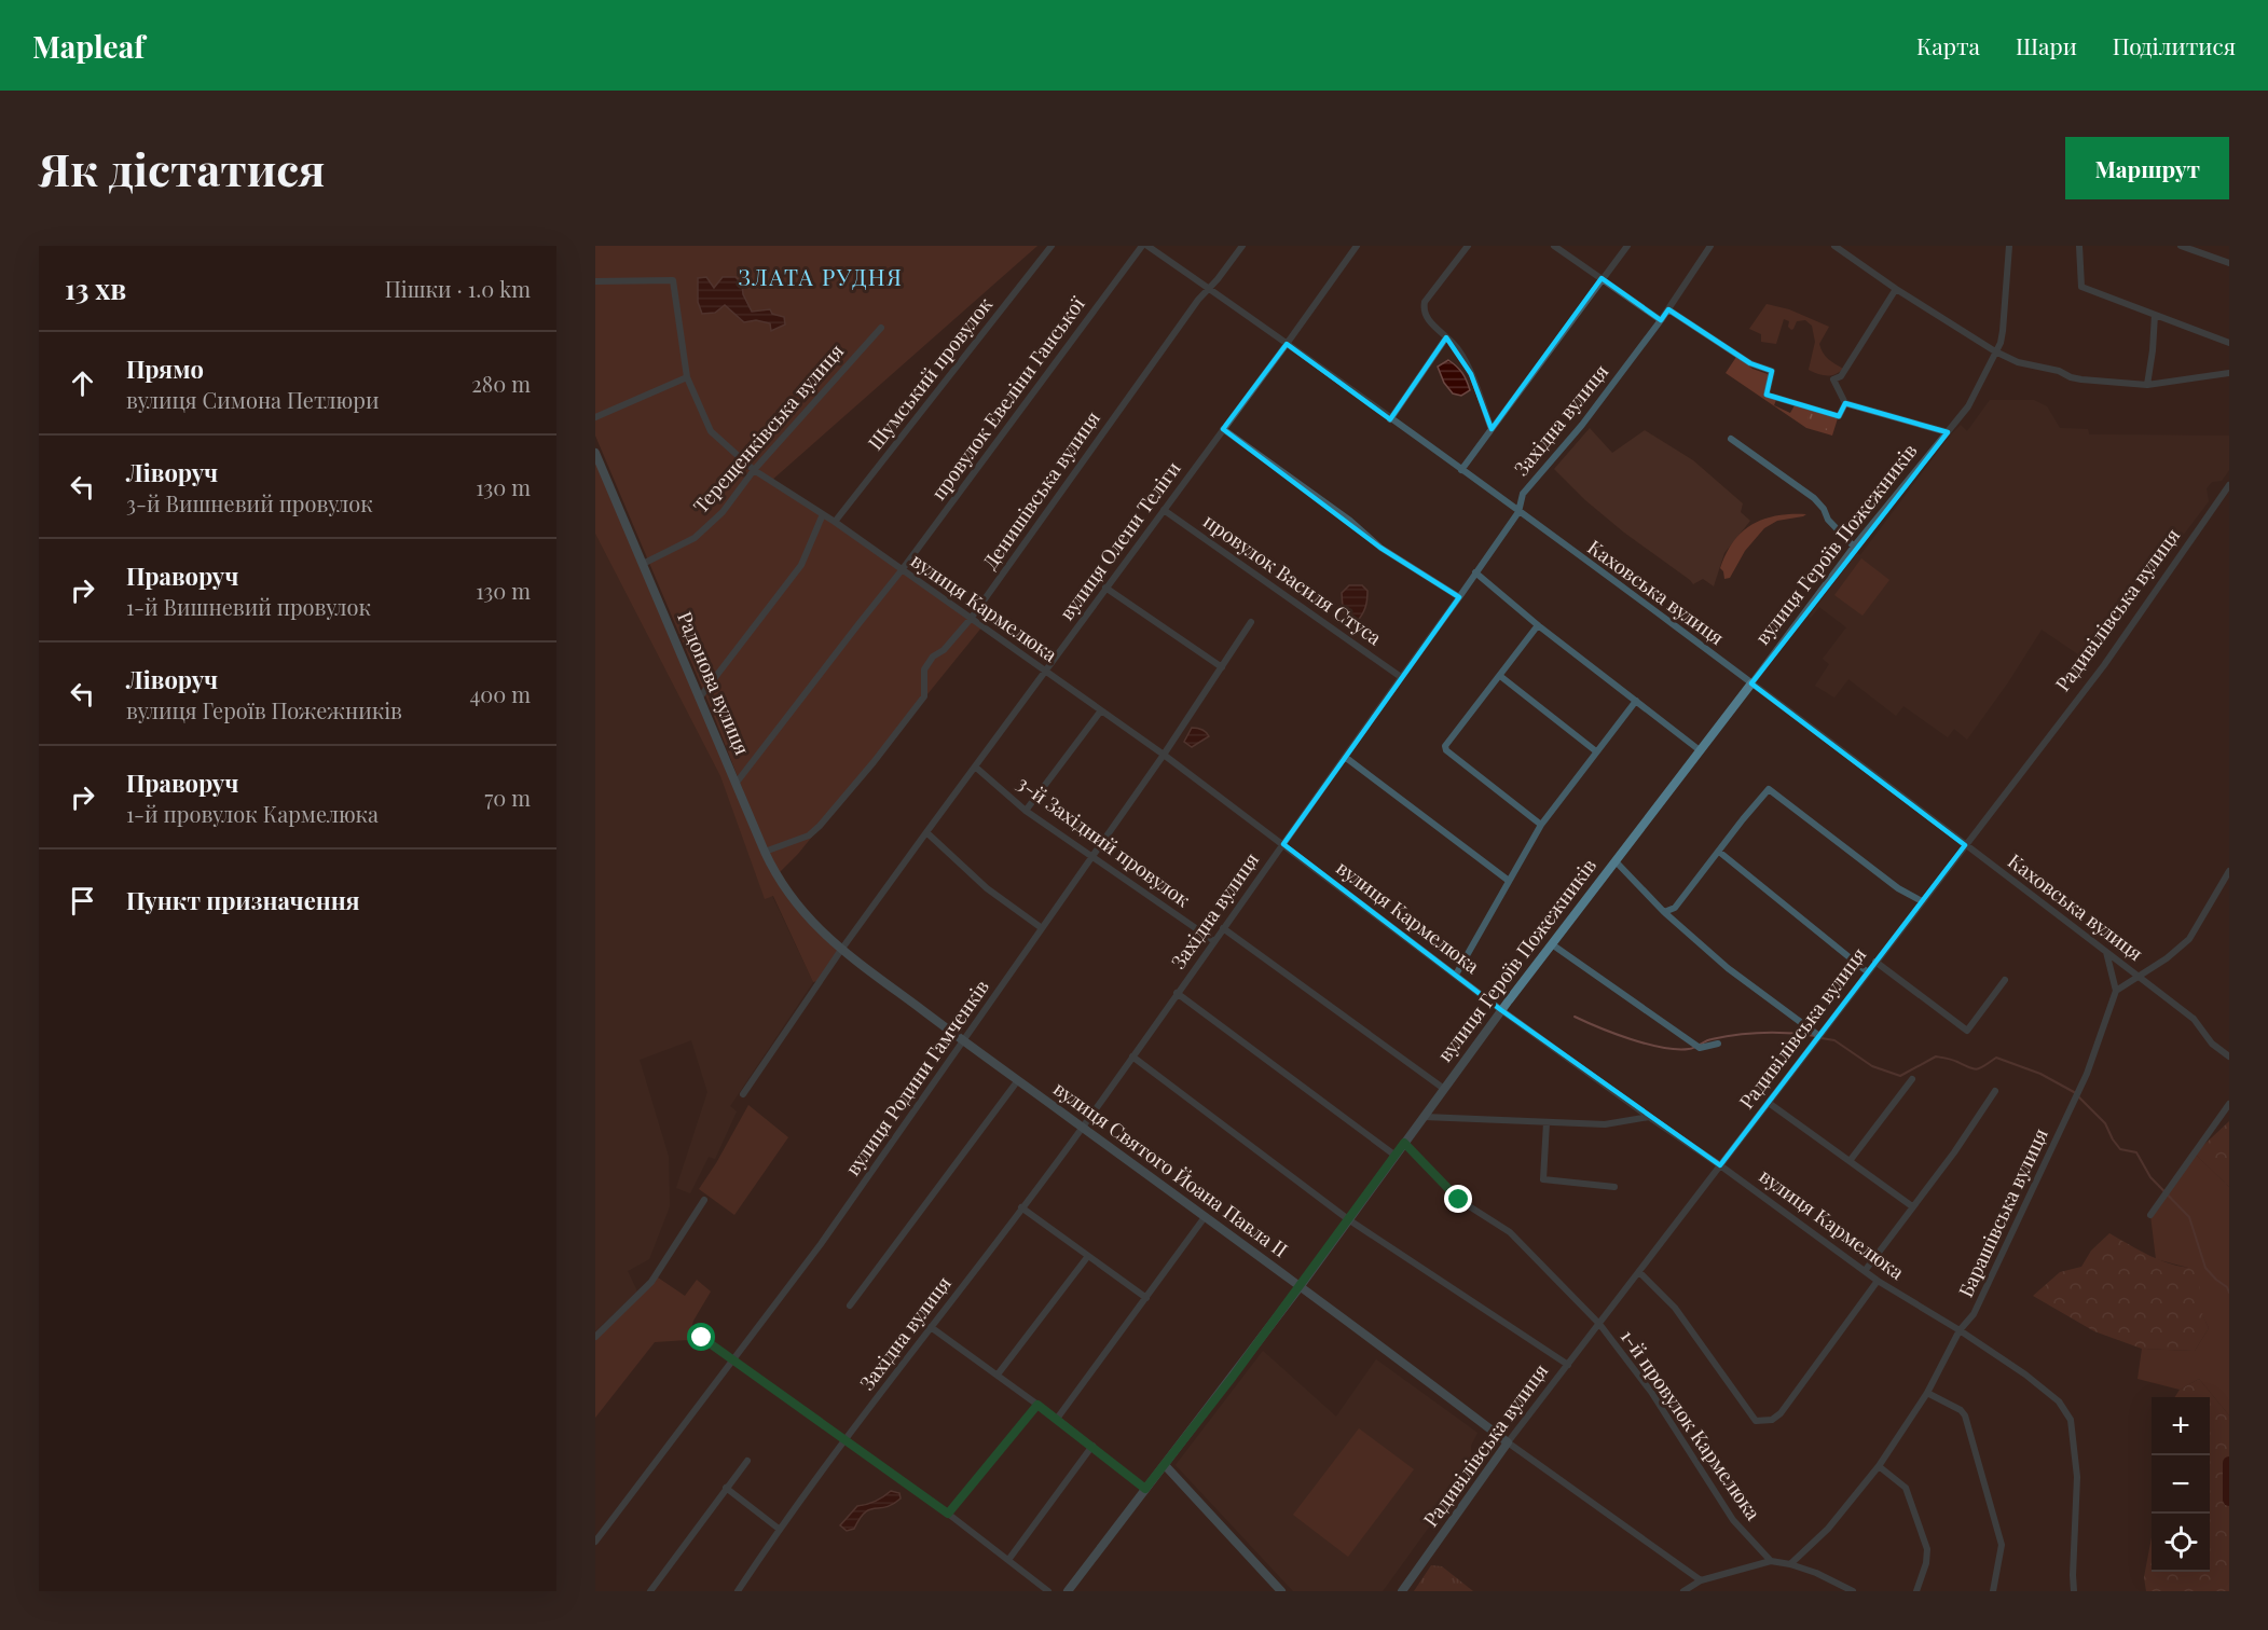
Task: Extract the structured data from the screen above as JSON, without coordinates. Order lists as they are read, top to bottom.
{
  "streets": {
    "street": [
      "Шумський провулок",
      "провулок Евеліни Ганської",
      "Західна вулиця",
      "Терещенківська вулиця",
      "Денишівська вулиця",
      "вулиця Олени Теліги",
      "вулиця Героїв Пожежників",
      "провулок Василя Стуса",
      "Каховська вулиця",
      "вулиця Кармелюка",
      "Радивілівська вулиця",
      "Радонова вулиця",
      "3-й Західний провулок",
      "вулиця Родини Гамченків",
      "вулиця Святого Йоана Павла II",
      "Барашівська вулиця",
      "1-й провулок Кармелюка"
    ]
  },
  "crossings": [
    ["Шумський провулок", "вулиця Кармелюка"],
    ["провулок Евеліни Ганської", "вулиця Кармелюка"],
    ["провулок Евеліни Ганської", "Радонова вулиця"],
    ["Західна вулиця", "провулок Василя Стуса"],
    ["Західна вулиця", "Каховська вулиця"],
    ["Західна вулиця", "вулиця Кармелюка"],
    ["Західна вулиця", "3-й Західний провулок"],
    ["Західна вулиця", "вулиця Святого Йоана Павла II"],
    ["Терещенківська вулиця", "вулиця Кармелюка"],
    ["Терещенківська вулиця", "Радонова вулиця"],
    ["Денишівська вулиця", "Каховська вулиця"],
    ["Денишівська вулиця", "вулиця Кармелюка"],
    ["Денишівська вулиця", "Радонова вулиця"],
    ["вулиця Олени Теліги", "провулок Василя Стуса"],
    ["вулиця Олени Теліги", "Каховська вулиця"],
    ["вулиця Олени Теліги", "вулиця Кармелюка"],
    ["вулиця Олени Теліги", "3-й Західний провулок"],
    ["вулиця Олени Теліги", "вулиця Святого Йоана Павла II"],
    ["вулиця Героїв Пожежників", "Каховська вулиця"],
    ["вулиця Героїв Пожежників", "вулиця Кармелюка"],
    ["вулиця Героїв Пожежників", "вулиця Святого Йоана Павла II"],
    ["вулиця Героїв Пожежників", "1-й провулок Кармелюка"],
    ["Каховська вулиця", "Радивілівська вулиця"],
    ["вулиця Кармелюка", "Радивілівська вулиця"],
    ["вулиця Кармелюка", "вулиця Родини Гамченків"],
    ["вулиця Кармелюка", "Барашівська вулиця"],
    ["Радивілівська вулиця", "вулиця Святого Йоана Павла II"],
    ["Радивілівська вулиця", "1-й провулок Кармелюка"],
    ["Радонова вулиця", "вулиця Святого Йоана Павла II"],
    ["3-й Західний провулок", "вулиця Родини Гамченків"],
    ["вулиця Родини Гамченків", "вулиця Святого Йоана Павла II"]
  ],
  "districts": ["ЗЛАТА РУДНЯ"],
  "page": {
    "header": "Mapleaf",
    "nav": ["Карта", "Шари", "Поділитися"],
    "buttons": "Маршрут",
    "title": "Як дістатися",
    "heading": ["13 хв", "Пішки · 1.0 km"],
    "list": [
      ["Прямо", "вулиця Симона Петлюри", "280 m"],
      ["Ліворуч", "3-й Вишневий провулок", "130 m"],
      ["Праворуч", "1-й Вишневий провулок", "130 m"],
      ["Ліворуч", "вулиця Героїв Пожежників", "400 m"],
      ["Праворуч", "1-й провулок Кармелюка", "70 m"],
      "Пункт призначення"
    ],
    "map_buttons": ["+", "−"]
  }
}
